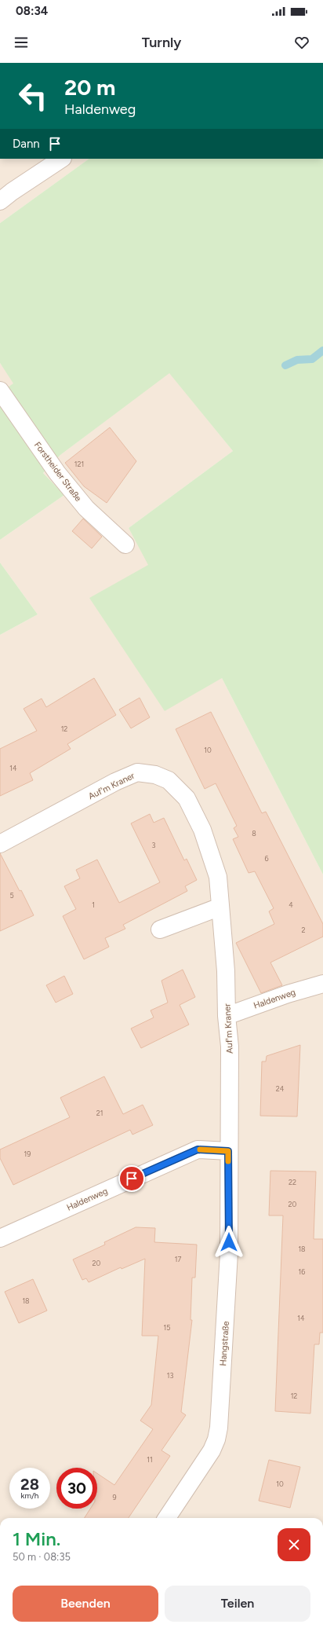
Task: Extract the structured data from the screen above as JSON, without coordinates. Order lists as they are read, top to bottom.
{
  "streets": {
    "street": [
      "Forstheider Straße",
      "Auf'm Kraner",
      "Haldenweg",
      "Hangstraße"
    ]
  },
  "crossings": [
    ["Auf'm Kraner", "Haldenweg"],
    ["Auf'm Kraner", "Hangstraße"],
    ["Haldenweg", "Hangstraße"]
  ],
  "house_numbers": [
    "121",
    "12",
    "10",
    "14",
    "8",
    "3",
    "6",
    "5",
    "1",
    "4",
    "2",
    "24",
    "21",
    "19",
    "22",
    "20",
    "18",
    "17",
    "20",
    "16",
    "18",
    "14",
    "15",
    "13",
    "12",
    "11",
    "10",
    "9"
  ],
  "page": {
    "status": "08:34",
    "header": "Turnly",
    "turn": ["20 m", "Haldenweg"],
    "then": "Dann",
    "speed": "28 km/h",
    "limit": "30",
    "heading": ["1 Min.", "50 m · 08:35"],
    "buttons": ["Beenden", "Teilen"]
  }
}
